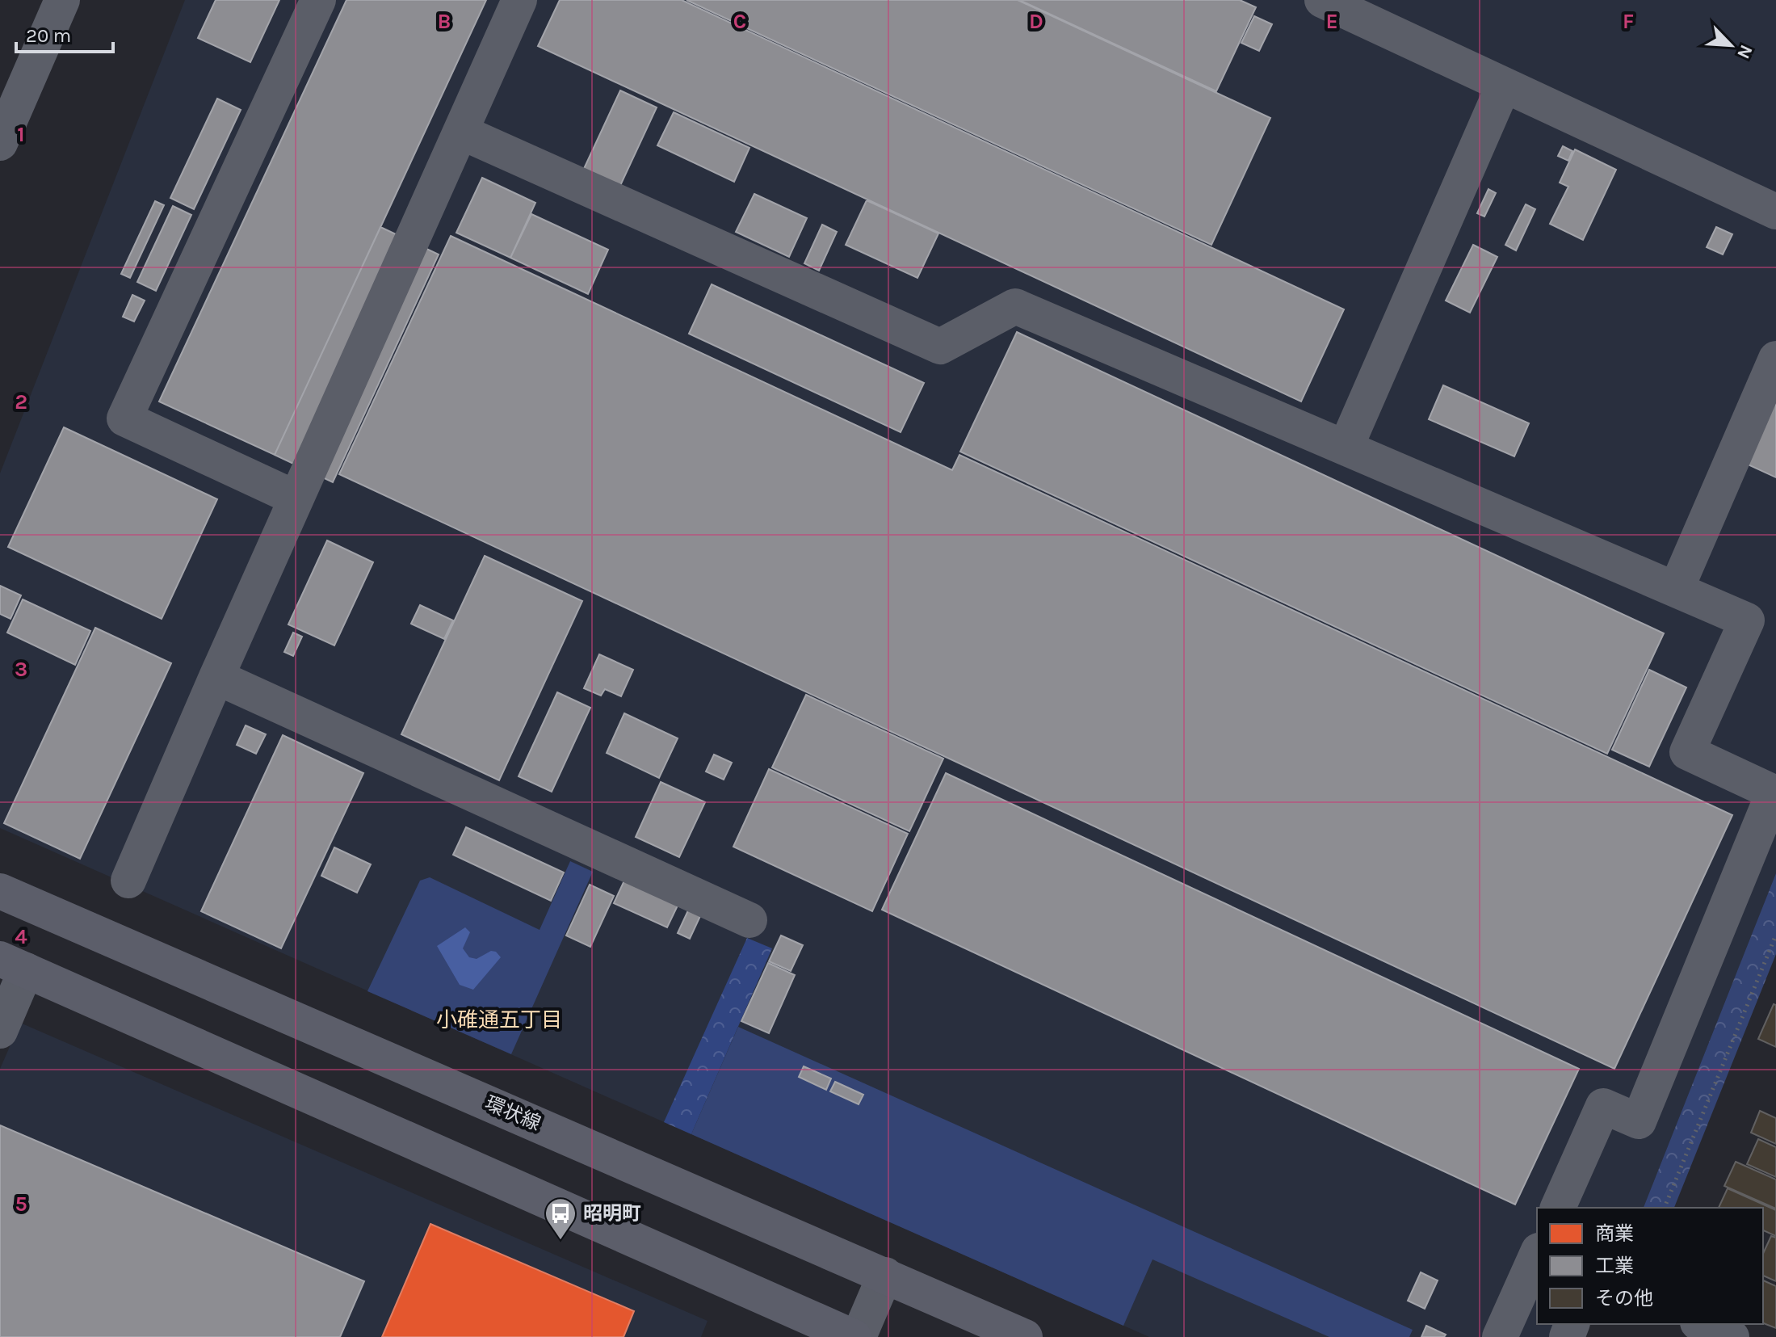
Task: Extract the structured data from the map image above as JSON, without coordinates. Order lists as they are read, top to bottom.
{
  "streets": {
    "main road": ["環状線"]
  },
  "districts": ["小碓通五丁目"],
  "places": {
    "bus stop": ["昭明町"]
  },
  "legend": ["商業", "工業", "その他"],
  "scale_bar": "20 m",
  "north": "bottom right",
  "grid": {
    "columns": [
      "B",
      "C",
      "D",
      "E",
      "F"
    ],
    "rows": [
      "1",
      "2",
      "3",
      "4",
      "5"
    ]
  }
}
